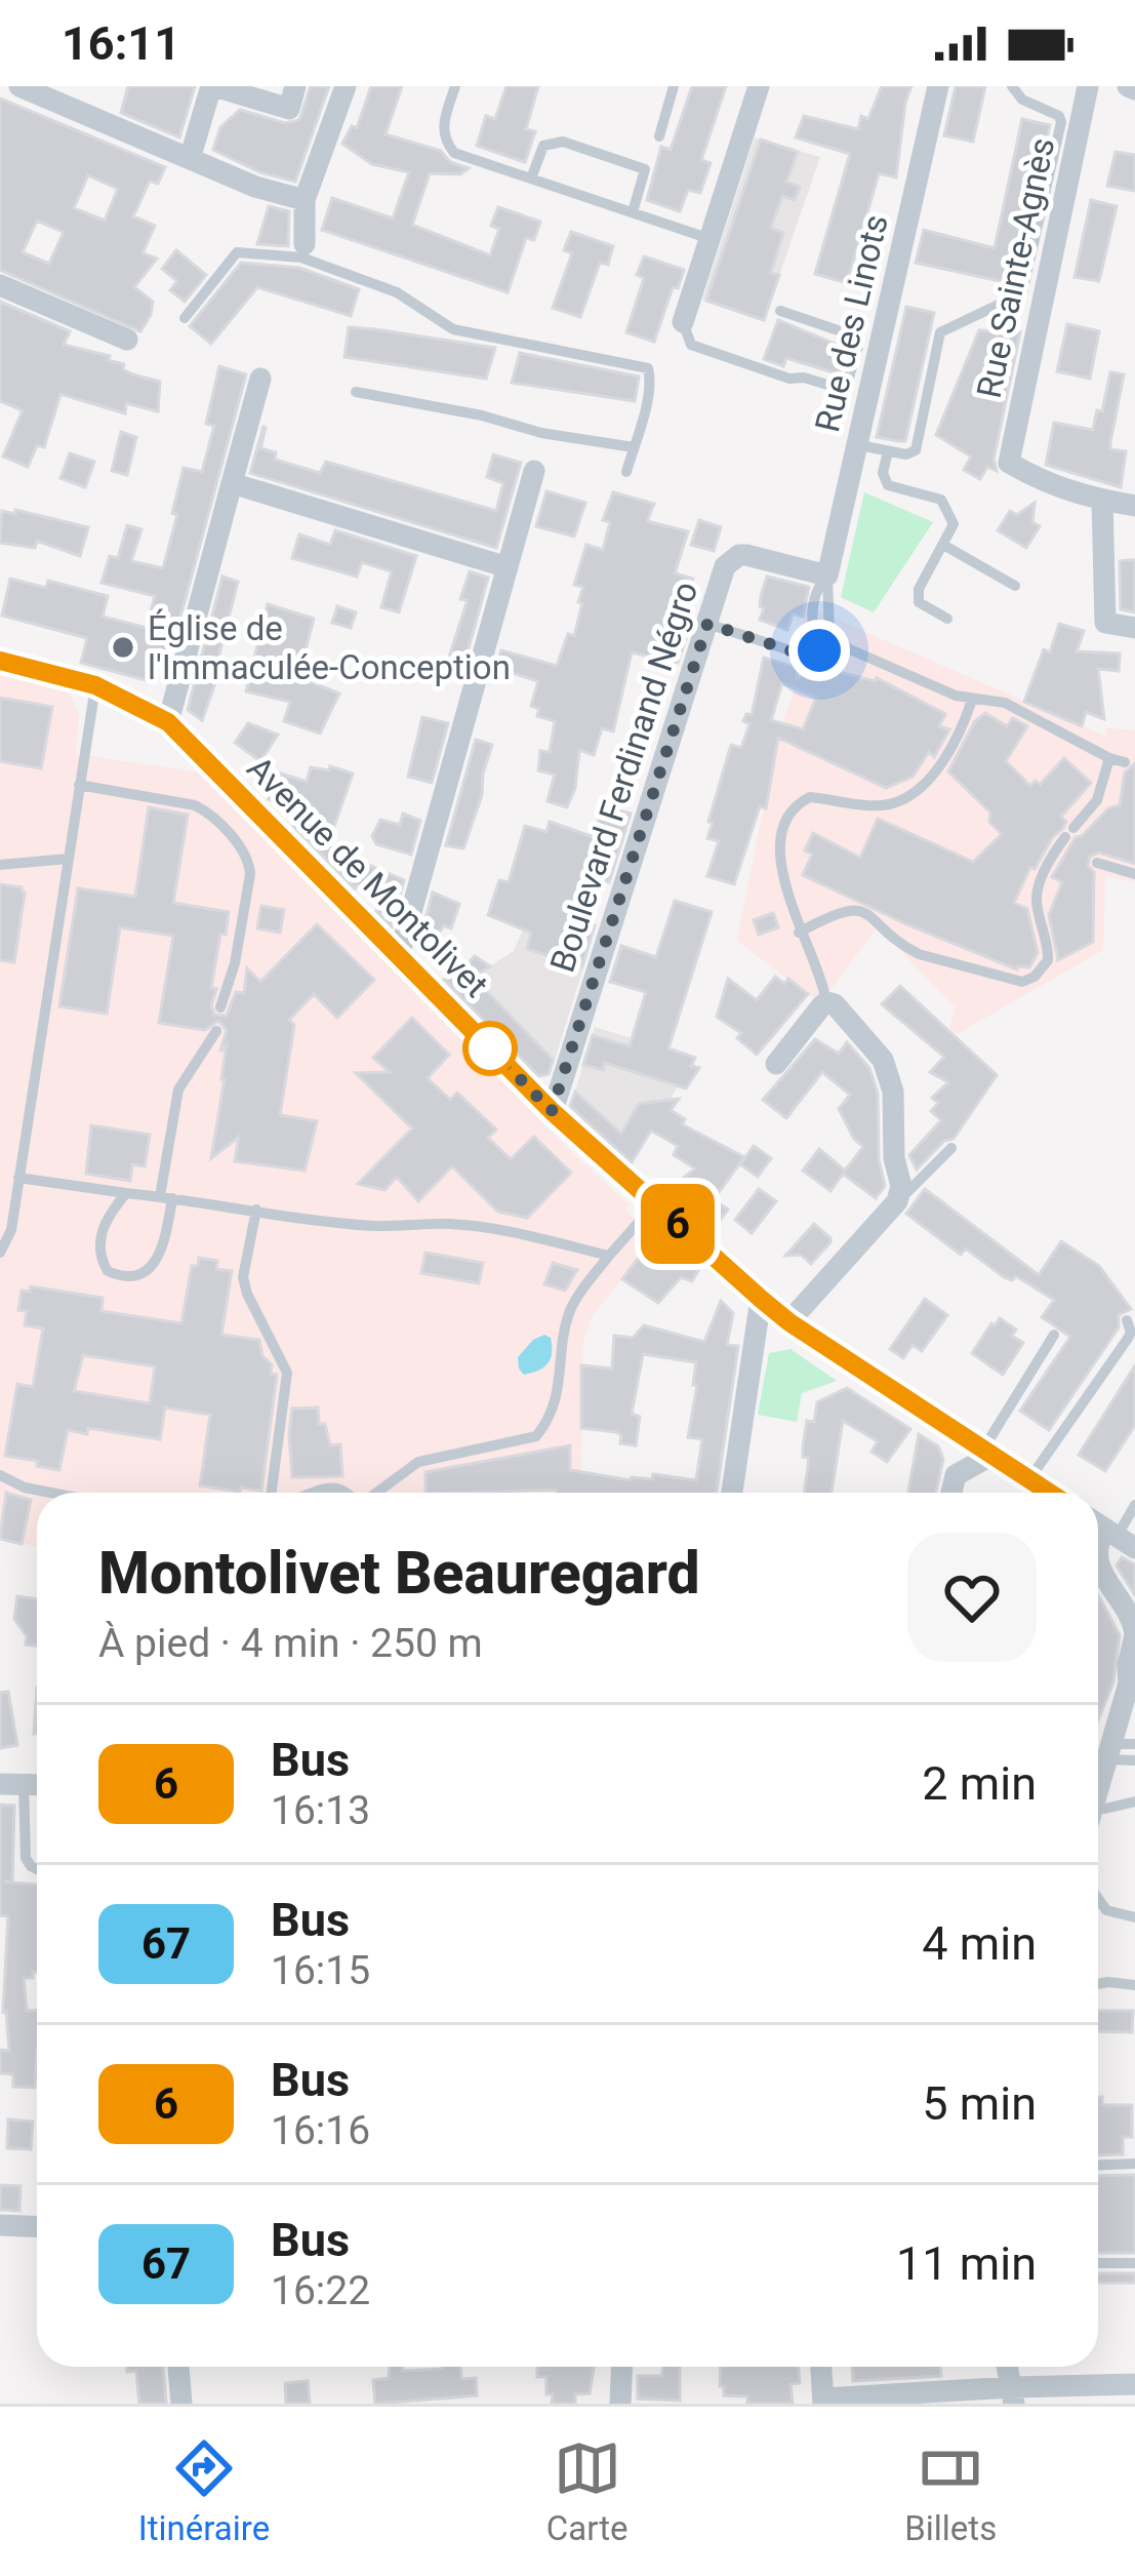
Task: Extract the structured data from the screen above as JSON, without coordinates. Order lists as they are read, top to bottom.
{
  "streets": {
    "street": [
      "Rue Sainte-Agnès",
      "Rue des Linots",
      "Boulevard Ferdinand Négro",
      "Avenue de Montolivet"
    ]
  },
  "crossings": [
    ["Rue des Linots", "Boulevard Ferdinand Négro"],
    ["Boulevard Ferdinand Négro", "Avenue de Montolivet"]
  ],
  "places": ["Église de l'Immaculée-Conception"],
  "lines": ["bus line 6"],
  "page": {
    "status": "16:11",
    "on_map": "6",
    "heading": ["Montolivet Beauregard", "À pied · 4 min · 250 m"],
    "list": [
      {
        "mark": "6",
        "name": "Bus",
        "note": "16:13",
        "value": "2 min"
      },
      {
        "mark": "67",
        "name": "Bus",
        "note": "16:15",
        "value": "4 min"
      },
      {
        "mark": "6",
        "name": "Bus",
        "note": "16:16",
        "value": "5 min"
      },
      {
        "mark": "67",
        "name": "Bus",
        "note": "16:22",
        "value": "11 min"
      }
    ],
    "tabs": ["Itinéraire", "Carte", "Billets"]
  }
}
